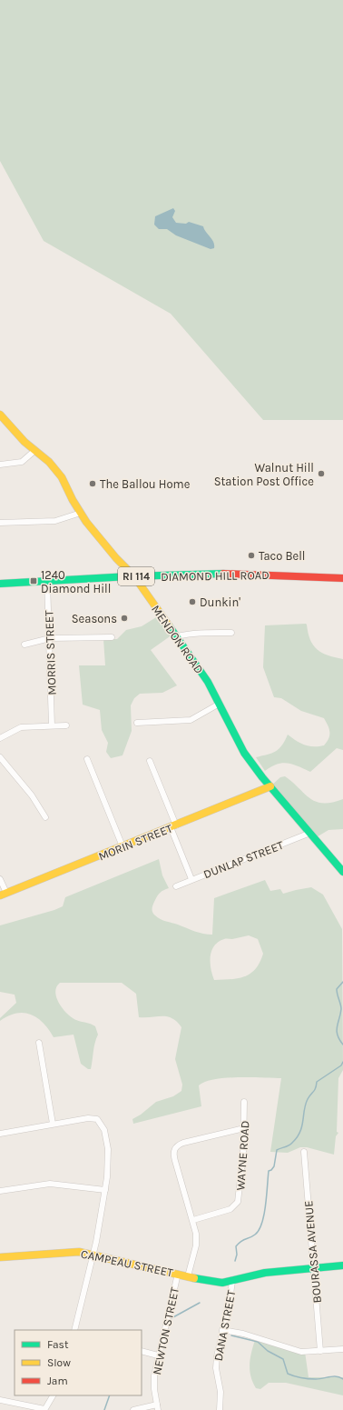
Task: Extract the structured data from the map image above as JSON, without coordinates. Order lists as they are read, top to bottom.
{
  "streets": {
    "main road": [
      "DIAMOND HILL ROAD",
      "RI 114",
      "MENDON ROAD",
      "MORIN STREET",
      "CAMPEAU STREET",
      "DANA STREET"
    ],
    "street": [
      "MORRIS STREET",
      "DUNLAP STREET",
      "WAYNE ROAD",
      "BOURASSA AVENUE",
      "NEWTON STREET"
    ]
  },
  "crossings": [
    ["DIAMOND HILL ROAD", "MENDON ROAD"],
    ["DIAMOND HILL ROAD", "MORRIS STREET"],
    ["MENDON ROAD", "MORIN STREET"],
    ["MENDON ROAD", "DUNLAP STREET"],
    ["BOURASSA AVENUE", "DANA STREET"],
    ["CAMPEAU STREET", "DANA STREET"],
    ["CAMPEAU STREET", "NEWTON STREET"]
  ],
  "places": {
    "other": [
      "Walnut Hill Station Post Office",
      "The Ballou Home",
      "Taco Bell",
      "Dunkin'",
      "Seasons"
    ],
    "transit": ["1240 Diamond Hill"]
  },
  "legend": ["Fast", "Slow", "Jam"]
}
